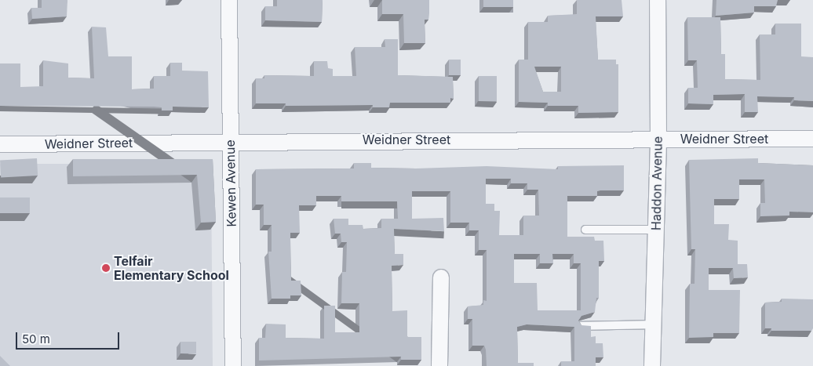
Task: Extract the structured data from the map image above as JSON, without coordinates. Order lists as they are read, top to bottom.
{
  "streets": {
    "street": ["Weidner Street", "Kewen Avenue", "Haddon Avenue"]
  },
  "crossings": [
    ["Weidner Street", "Kewen Avenue"],
    ["Weidner Street", "Haddon Avenue"]
  ],
  "places": ["Telfair Elementary School"],
  "scale_bar": "50 m"
}
